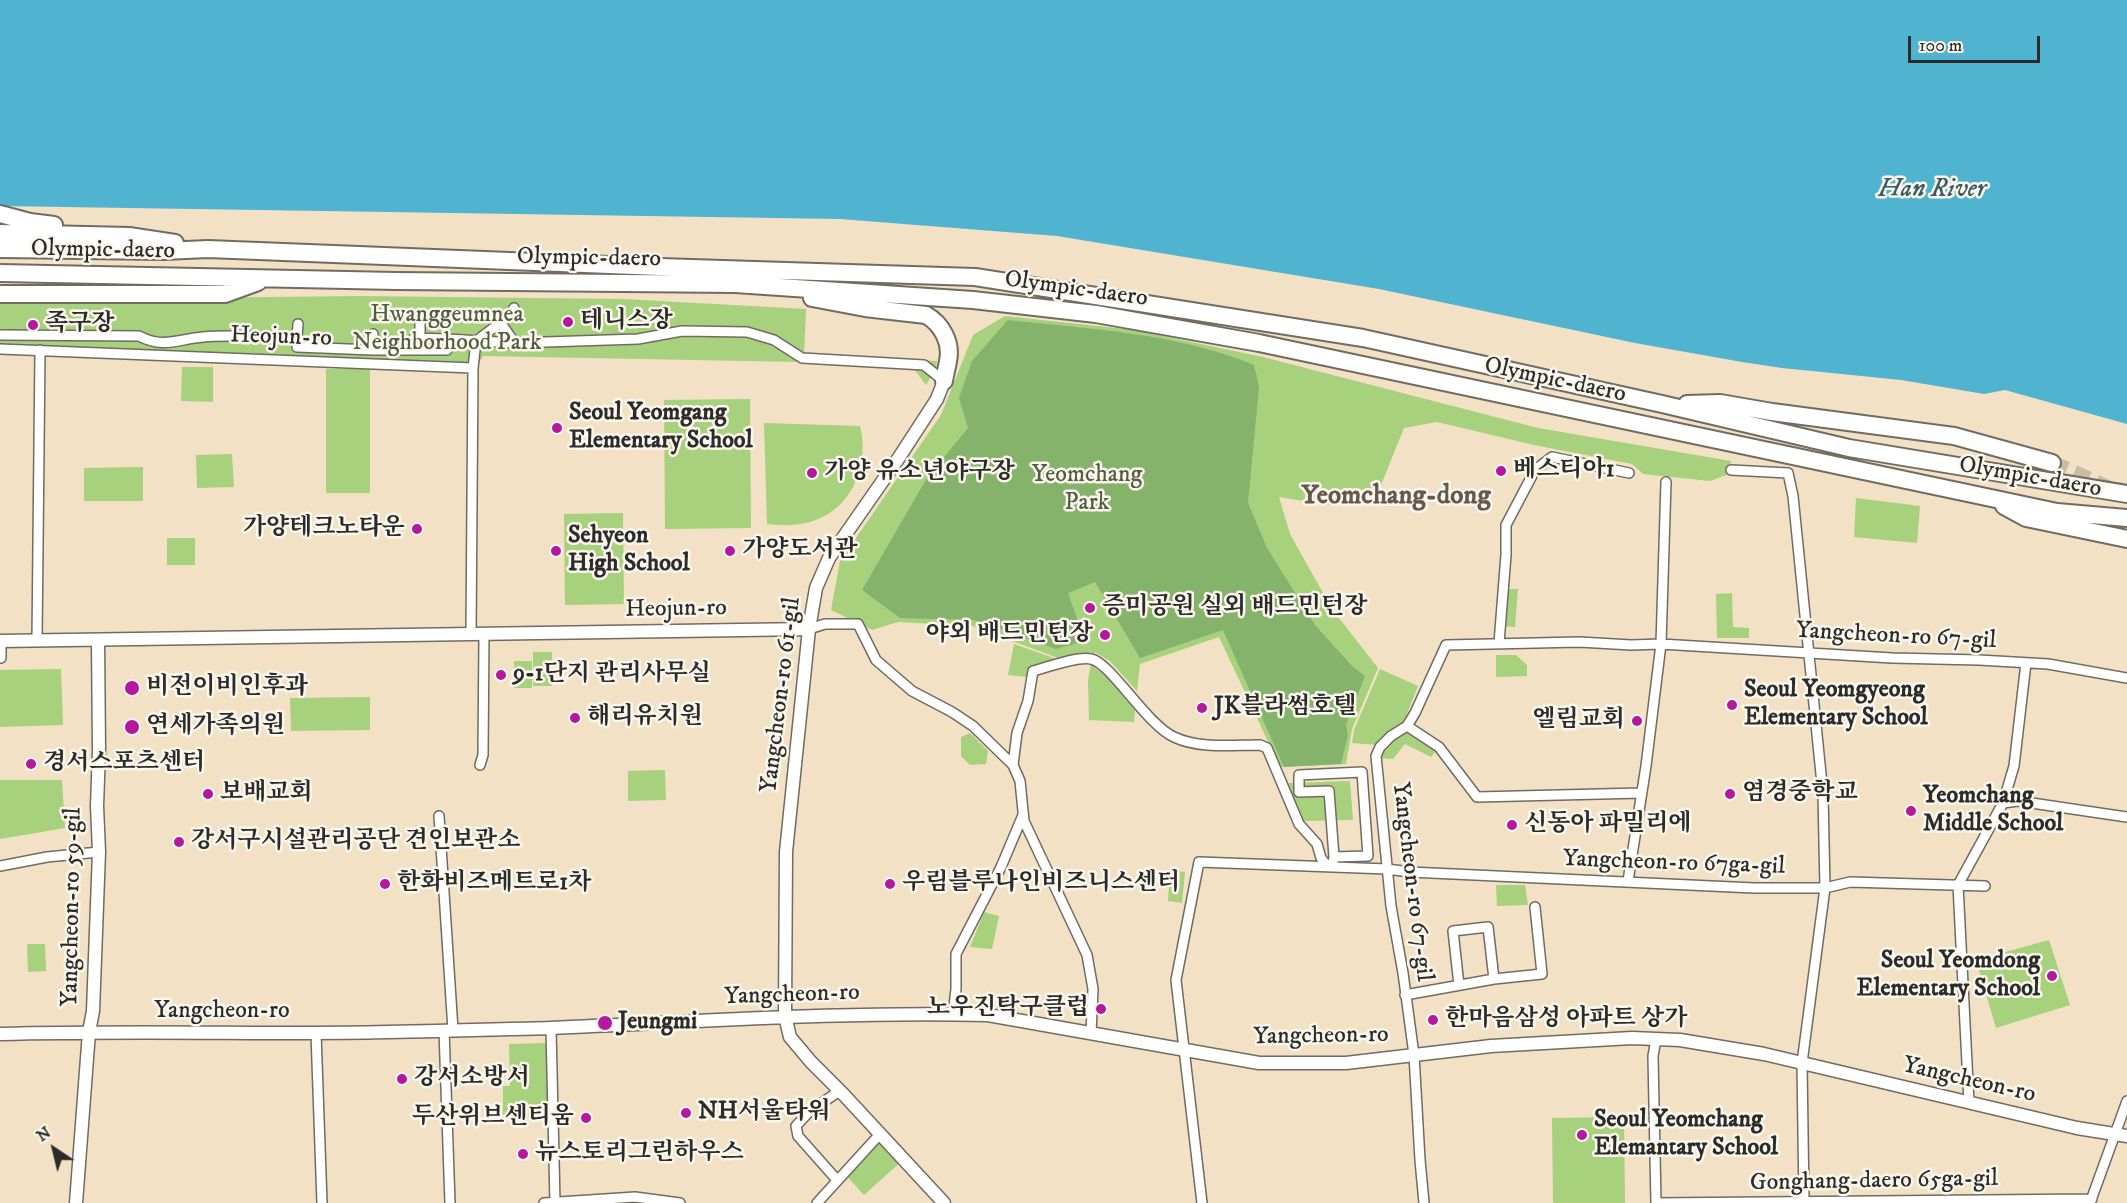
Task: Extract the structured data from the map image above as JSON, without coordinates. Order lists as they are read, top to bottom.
{
  "streets": {
    "highway": ["Olympic-daero"],
    "main road": [
      "Heojun-ro",
      "Yangcheon-ro 61-gil",
      "Yangcheon-ro 59-gil",
      "Yangcheon-ro"
    ],
    "street": ["Yangcheon-ro 67-gil", "Yangcheon-ro 67ga-gil", "Gonghang-daero 65ga-gil"]
  },
  "crossings": [
    ["Heojun-ro", "Yangcheon-ro 61-gil"],
    ["Heojun-ro", "Yangcheon-ro 59-gil"],
    ["Yangcheon-ro 67-gil", "Yangcheon-ro 67ga-gil"],
    ["Yangcheon-ro 67-gil", "Yangcheon-ro"],
    ["Yangcheon-ro 61-gil", "Yangcheon-ro"],
    ["Yangcheon-ro 59-gil", "Yangcheon-ro"]
  ],
  "districts": ["Yeomchang-dong"],
  "water": ["Han River"],
  "parks": ["Hwanggeumnea Neighborhood Park", "Yeomchang Park"],
  "places": [
    "테니스장",
    "족구장",
    "Seoul Yeomgang Elementary School",
    "베스티아1",
    "가양 유소년야구장",
    "가양테크노타운",
    "Sehyeon High School",
    "가양도서관",
    "증미공원 실외 배드민턴장",
    "야외 배드민턴장",
    "9-1단지 관리사무실",
    "비전이비인후과",
    "Seoul Yeomgyeong Elementary School",
    "JK블라썸호텔",
    "해리유치원",
    "엘림교회",
    "연세가족의원",
    "경서스포츠센터",
    "보배교회",
    "염경중학교",
    "Yeomchang Middle School",
    "신동아 파밀리에",
    "강서구시설관리공단 견인보관소",
    "한화비즈메트로1차",
    "우림블루나인비즈니스센터",
    "Seoul Yeomdong Elementary School",
    "노우진탁구클럽",
    "한마음삼성 아파트 상가",
    "Jeungmi",
    "강서소방서",
    "NH서울타워",
    "두산위브센티움",
    "Seoul Yeomchang Elemantary School",
    "뉴스토리그린하우스"
  ],
  "scale_bar": "100 m",
  "north": "top left"
}
